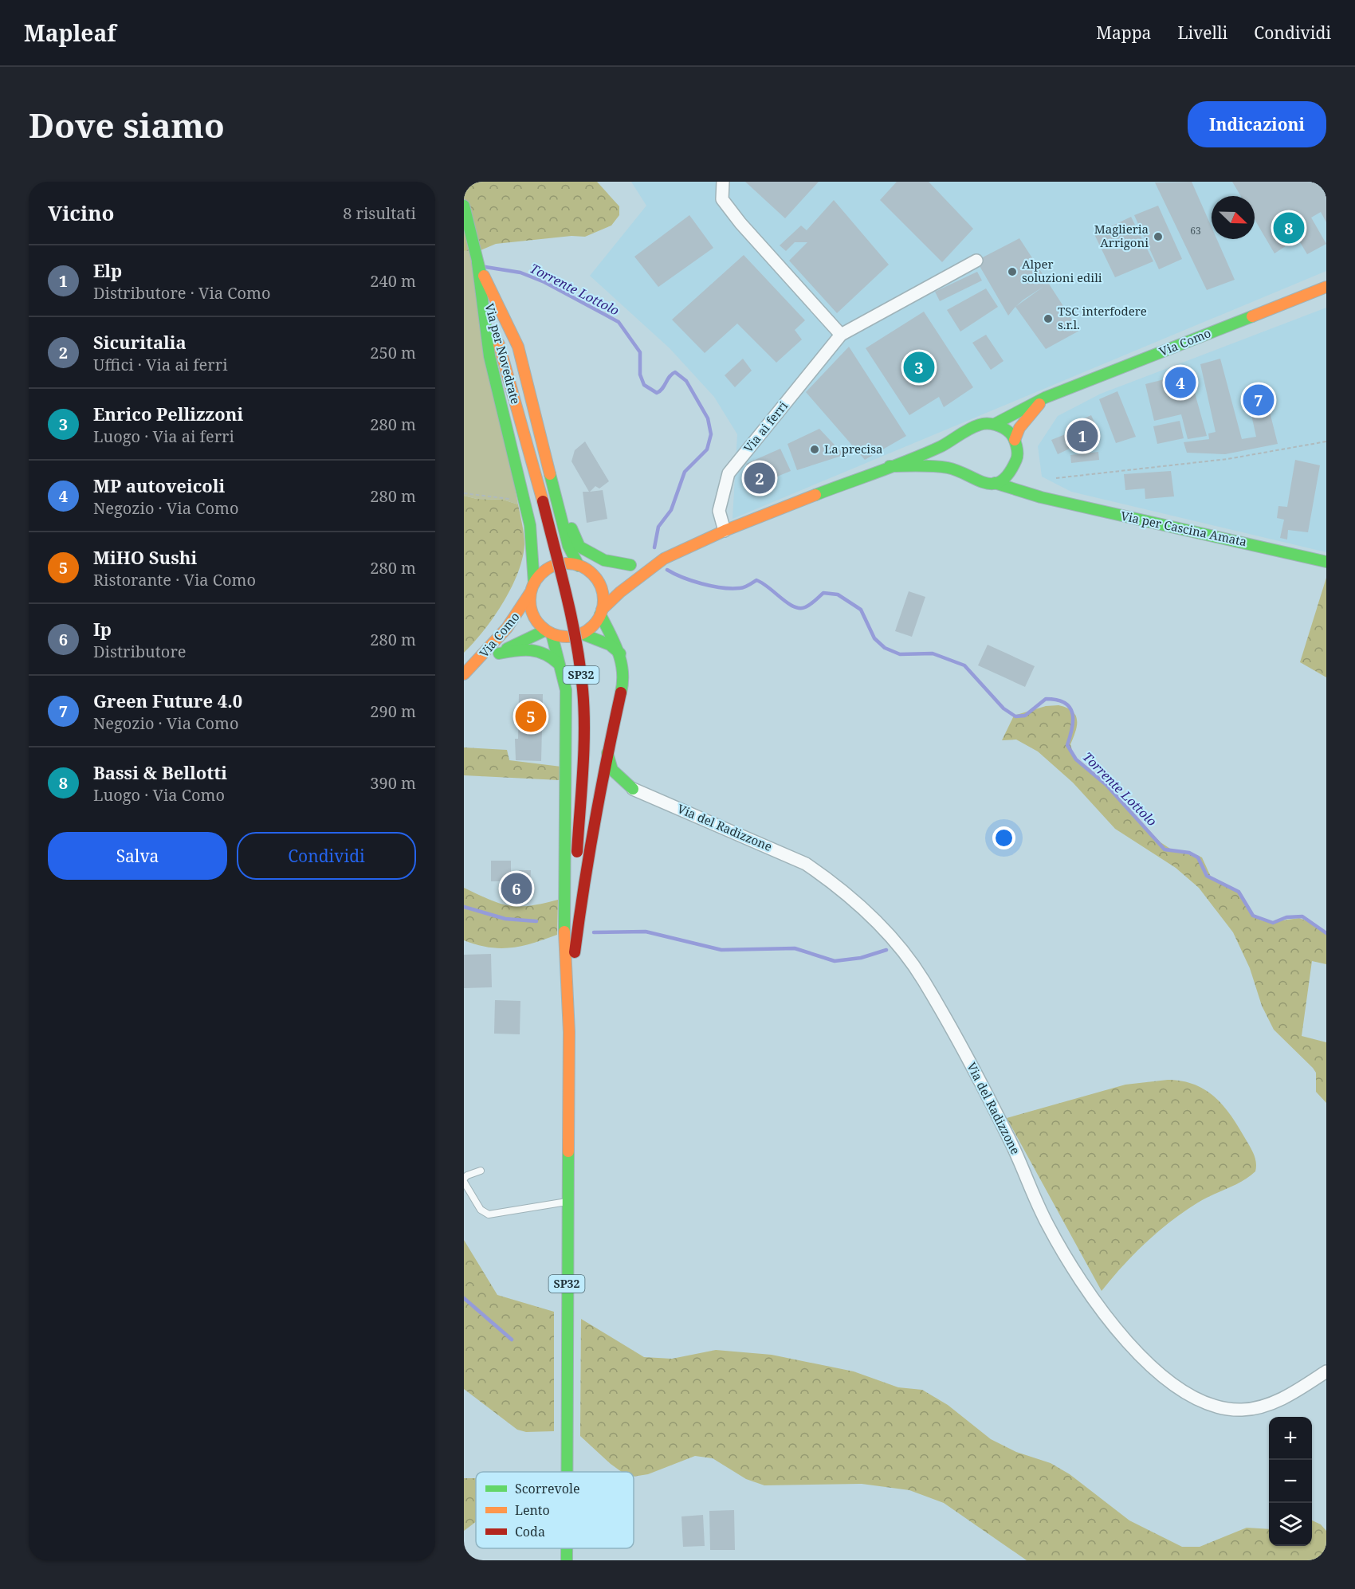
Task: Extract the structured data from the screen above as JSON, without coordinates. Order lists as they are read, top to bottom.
{
  "streets": {
    "main road": [
      "Via Como",
      "Via per Novedrate",
      "Via per Cascina Amata",
      "SP32"
    ],
    "street": ["Via ai ferri", "Via del Radizzone"]
  },
  "crossings": [
    ["Via Como", "Via per Cascina Amata"],
    ["Via per Novedrate", "SP32"]
  ],
  "water": ["Torrente Lottolo"],
  "places": [
    "Maglieria Arrigoni",
    "Alper soluzioni edili",
    "TSC interfodere s.r.l.",
    "La precisa"
  ],
  "house_numbers": ["63"],
  "legend": ["Scorrevole", "Lento", "Coda"],
  "north": "bottom right",
  "page": {
    "header": "Mapleaf",
    "nav": ["Mappa", "Livelli", "Condividi"],
    "buttons": [
      "Indicazioni",
      ["Salva", "Condividi"]
    ],
    "title": "Dove siamo",
    "heading": ["Vicino", "8 risultati"],
    "pins": [
      "8",
      "3",
      "4",
      "7",
      "1",
      "2",
      "5",
      "6"
    ],
    "list": [
      {
        "mark": "1",
        "name": "Elp",
        "note": "Distributore · Via Como",
        "value": "240 m"
      },
      {
        "mark": "2",
        "name": "Sicuritalia",
        "note": "Uffici · Via ai ferri",
        "value": "250 m"
      },
      {
        "mark": "3",
        "name": "Enrico Pellizzoni",
        "note": "Luogo · Via ai ferri",
        "value": "280 m"
      },
      {
        "mark": "4",
        "name": "MP autoveicoli",
        "note": "Negozio · Via Como",
        "value": "280 m"
      },
      {
        "mark": "5",
        "name": "MiHO Sushi",
        "note": "Ristorante · Via Como",
        "value": "280 m"
      },
      {
        "mark": "6",
        "name": "Ip",
        "note": "Distributore",
        "value": "280 m"
      },
      {
        "mark": "7",
        "name": "Green Future 4.0",
        "note": "Negozio · Via Como",
        "value": "290 m"
      },
      {
        "mark": "8",
        "name": "Bassi & Bellotti",
        "note": "Luogo · Via Como",
        "value": "390 m"
      }
    ],
    "map_buttons": ["+", "−"]
  }
}
